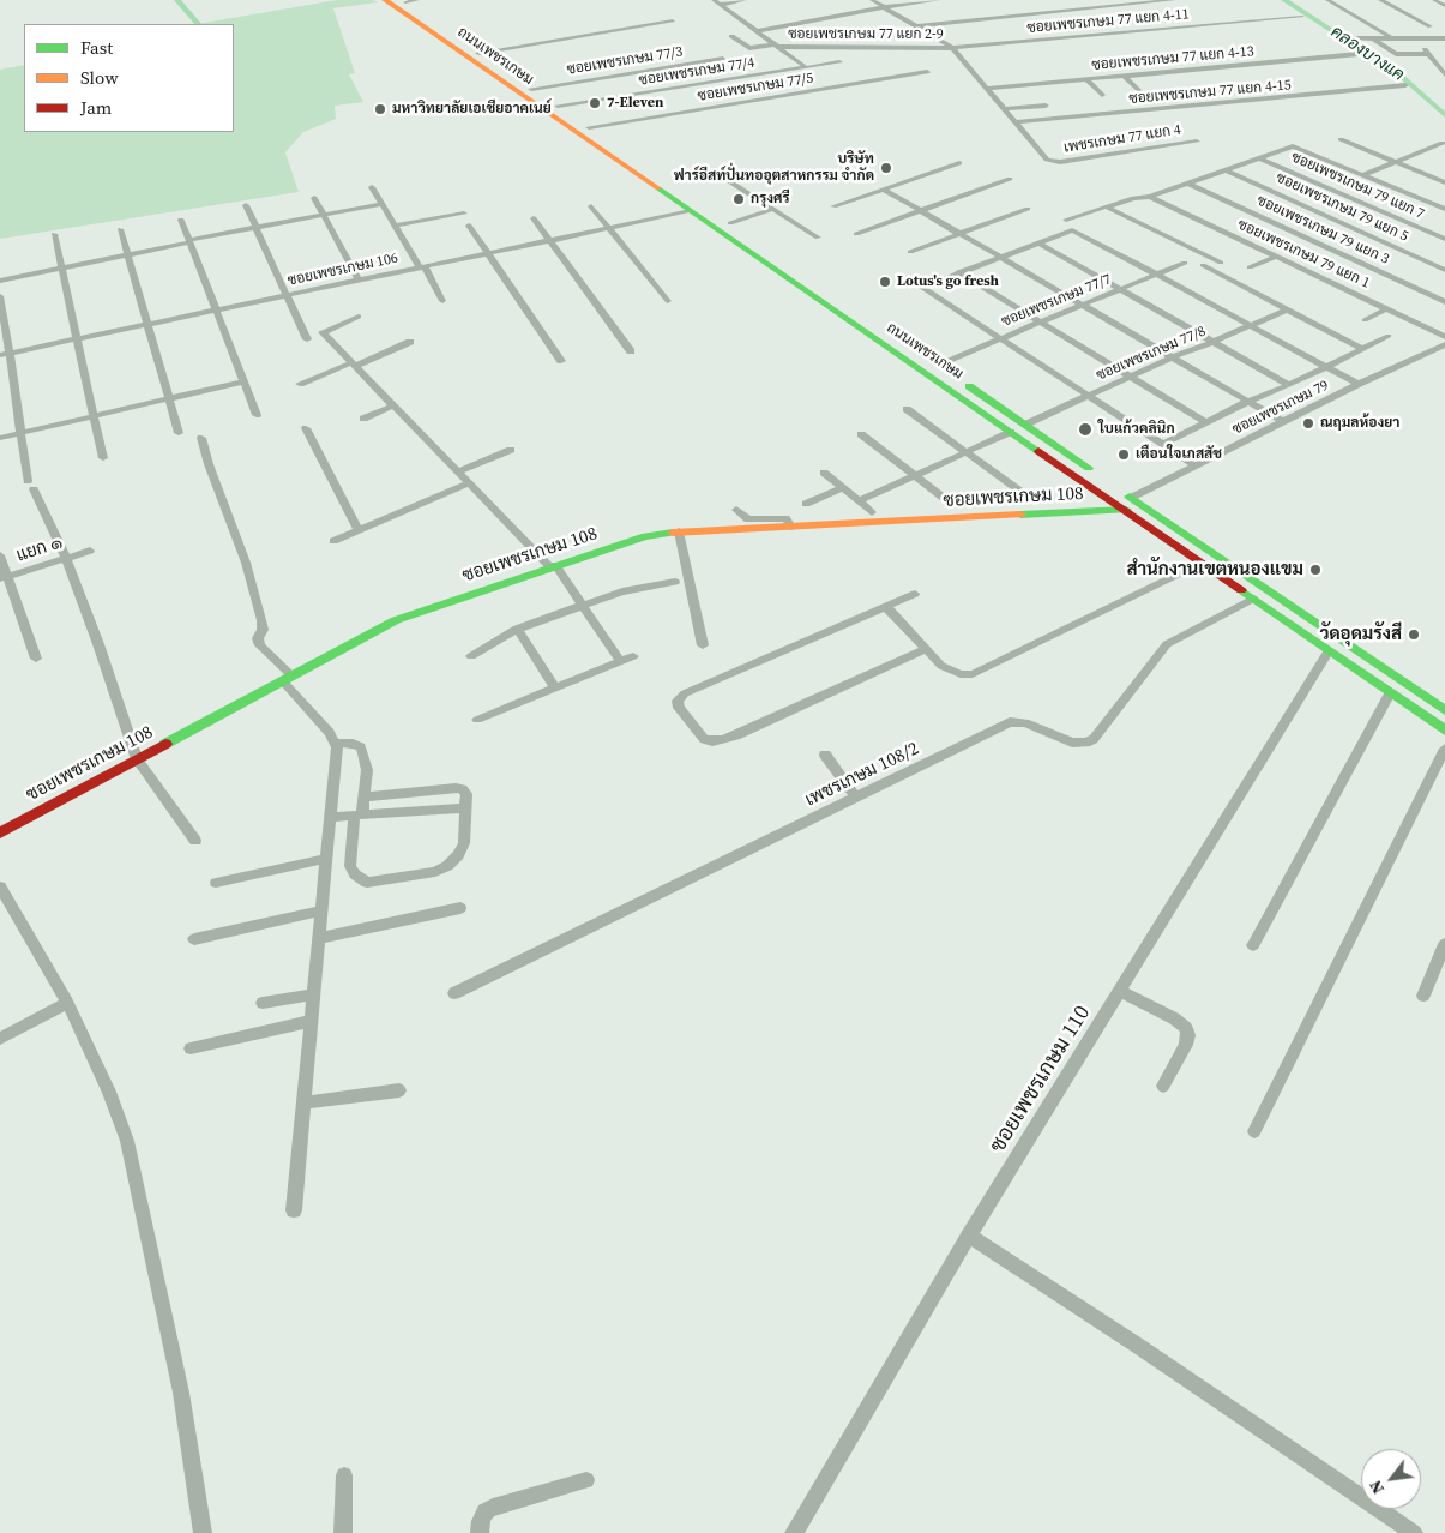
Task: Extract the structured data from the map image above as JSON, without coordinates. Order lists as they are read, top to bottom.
{
  "streets": {
    "main road": ["ถนนเพชรเกษม", "ซอยเพชรเกษม 108"],
    "street": [
      "ซอยเพชรเกษม 77 แยก 4-11",
      "ซอยเพชรเกษม 77 แยก 2-9",
      "ซอยเพชรเกษม 77 แยก 4-13",
      "ซอยเพชรเกษม 77/3",
      "ซอยเพชรเกษม 77/4",
      "ซอยเพชรเกษม 77/5",
      "ซอยเพชรเกษม 77 แยก 4-15",
      "เพชรเกษม 77 แยก 4",
      "ซอยเพชรเกษม 79 แยก 7",
      "ซอยเพชรเกษม 79 แยก 5",
      "ซอยเพชรเกษม 79 แยก 3",
      "ซอยเพชรเกษม 79 แยก 1",
      "ซอยเพชรเกษม 106",
      "ซอยเพชรเกษม 77/7",
      "ซอยเพชรเกษม 77/8",
      "ซอยเพชรเกษม 79",
      "แยก ๑",
      "เพชรเกษม 108/2",
      "ซอยเพชรเกษม 110"
    ]
  },
  "crossings": [
    ["ซอยเพชรเกษม 77 แยก 4-11", "ซอยเพชรเกษม 77 แยก 2-9"],
    ["ถนนเพชรเกษม", "ซอยเพชรเกษม 77/3"],
    ["ถนนเพชรเกษม", "ซอยเพชรเกษม 77/4"],
    ["ถนนเพชรเกษม", "ซอยเพชรเกษม 77/5"],
    ["ถนนเพชรเกษม", "ซอยเพชรเกษม 106"],
    ["ถนนเพชรเกษม", "ซอยเพชรเกษม 77/7"],
    ["ถนนเพชรเกษม", "ซอยเพชรเกษม 77/8"],
    ["ถนนเพชรเกษม", "ซอยเพชรเกษม 79"],
    ["ถนนเพชรเกษม", "ซอยเพชรเกษม 108"],
    ["ถนนเพชรเกษม", "เพชรเกษม 108/2"],
    ["ถนนเพชรเกษม", "ซอยเพชรเกษม 110"],
    ["ซอยเพชรเกษม 77 แยก 4-15", "เพชรเกษม 77 แยก 4"],
    ["ซอยเพชรเกษม 79", "ซอยเพชรเกษม 108"]
  ],
  "water": ["คลองบางแค"],
  "places": [
    "7-Eleven",
    "มหาวิทยาลัยเอเชียอาคเนย์",
    "บริษัท ฟาร์อีสท์ปั่นทออุตสาหกรรม จำกัด",
    "กรุงศรี",
    "Lotus's go fresh",
    "ณฤมลห้องยา",
    "ใบแก้วคลินิก",
    "เตือนใจเภสสัช",
    "สำนักงานเขตหนองแขม",
    "วัดอุดมรังสี"
  ],
  "legend": ["Fast", "Slow", "Jam"],
  "north": "bottom left"
}
